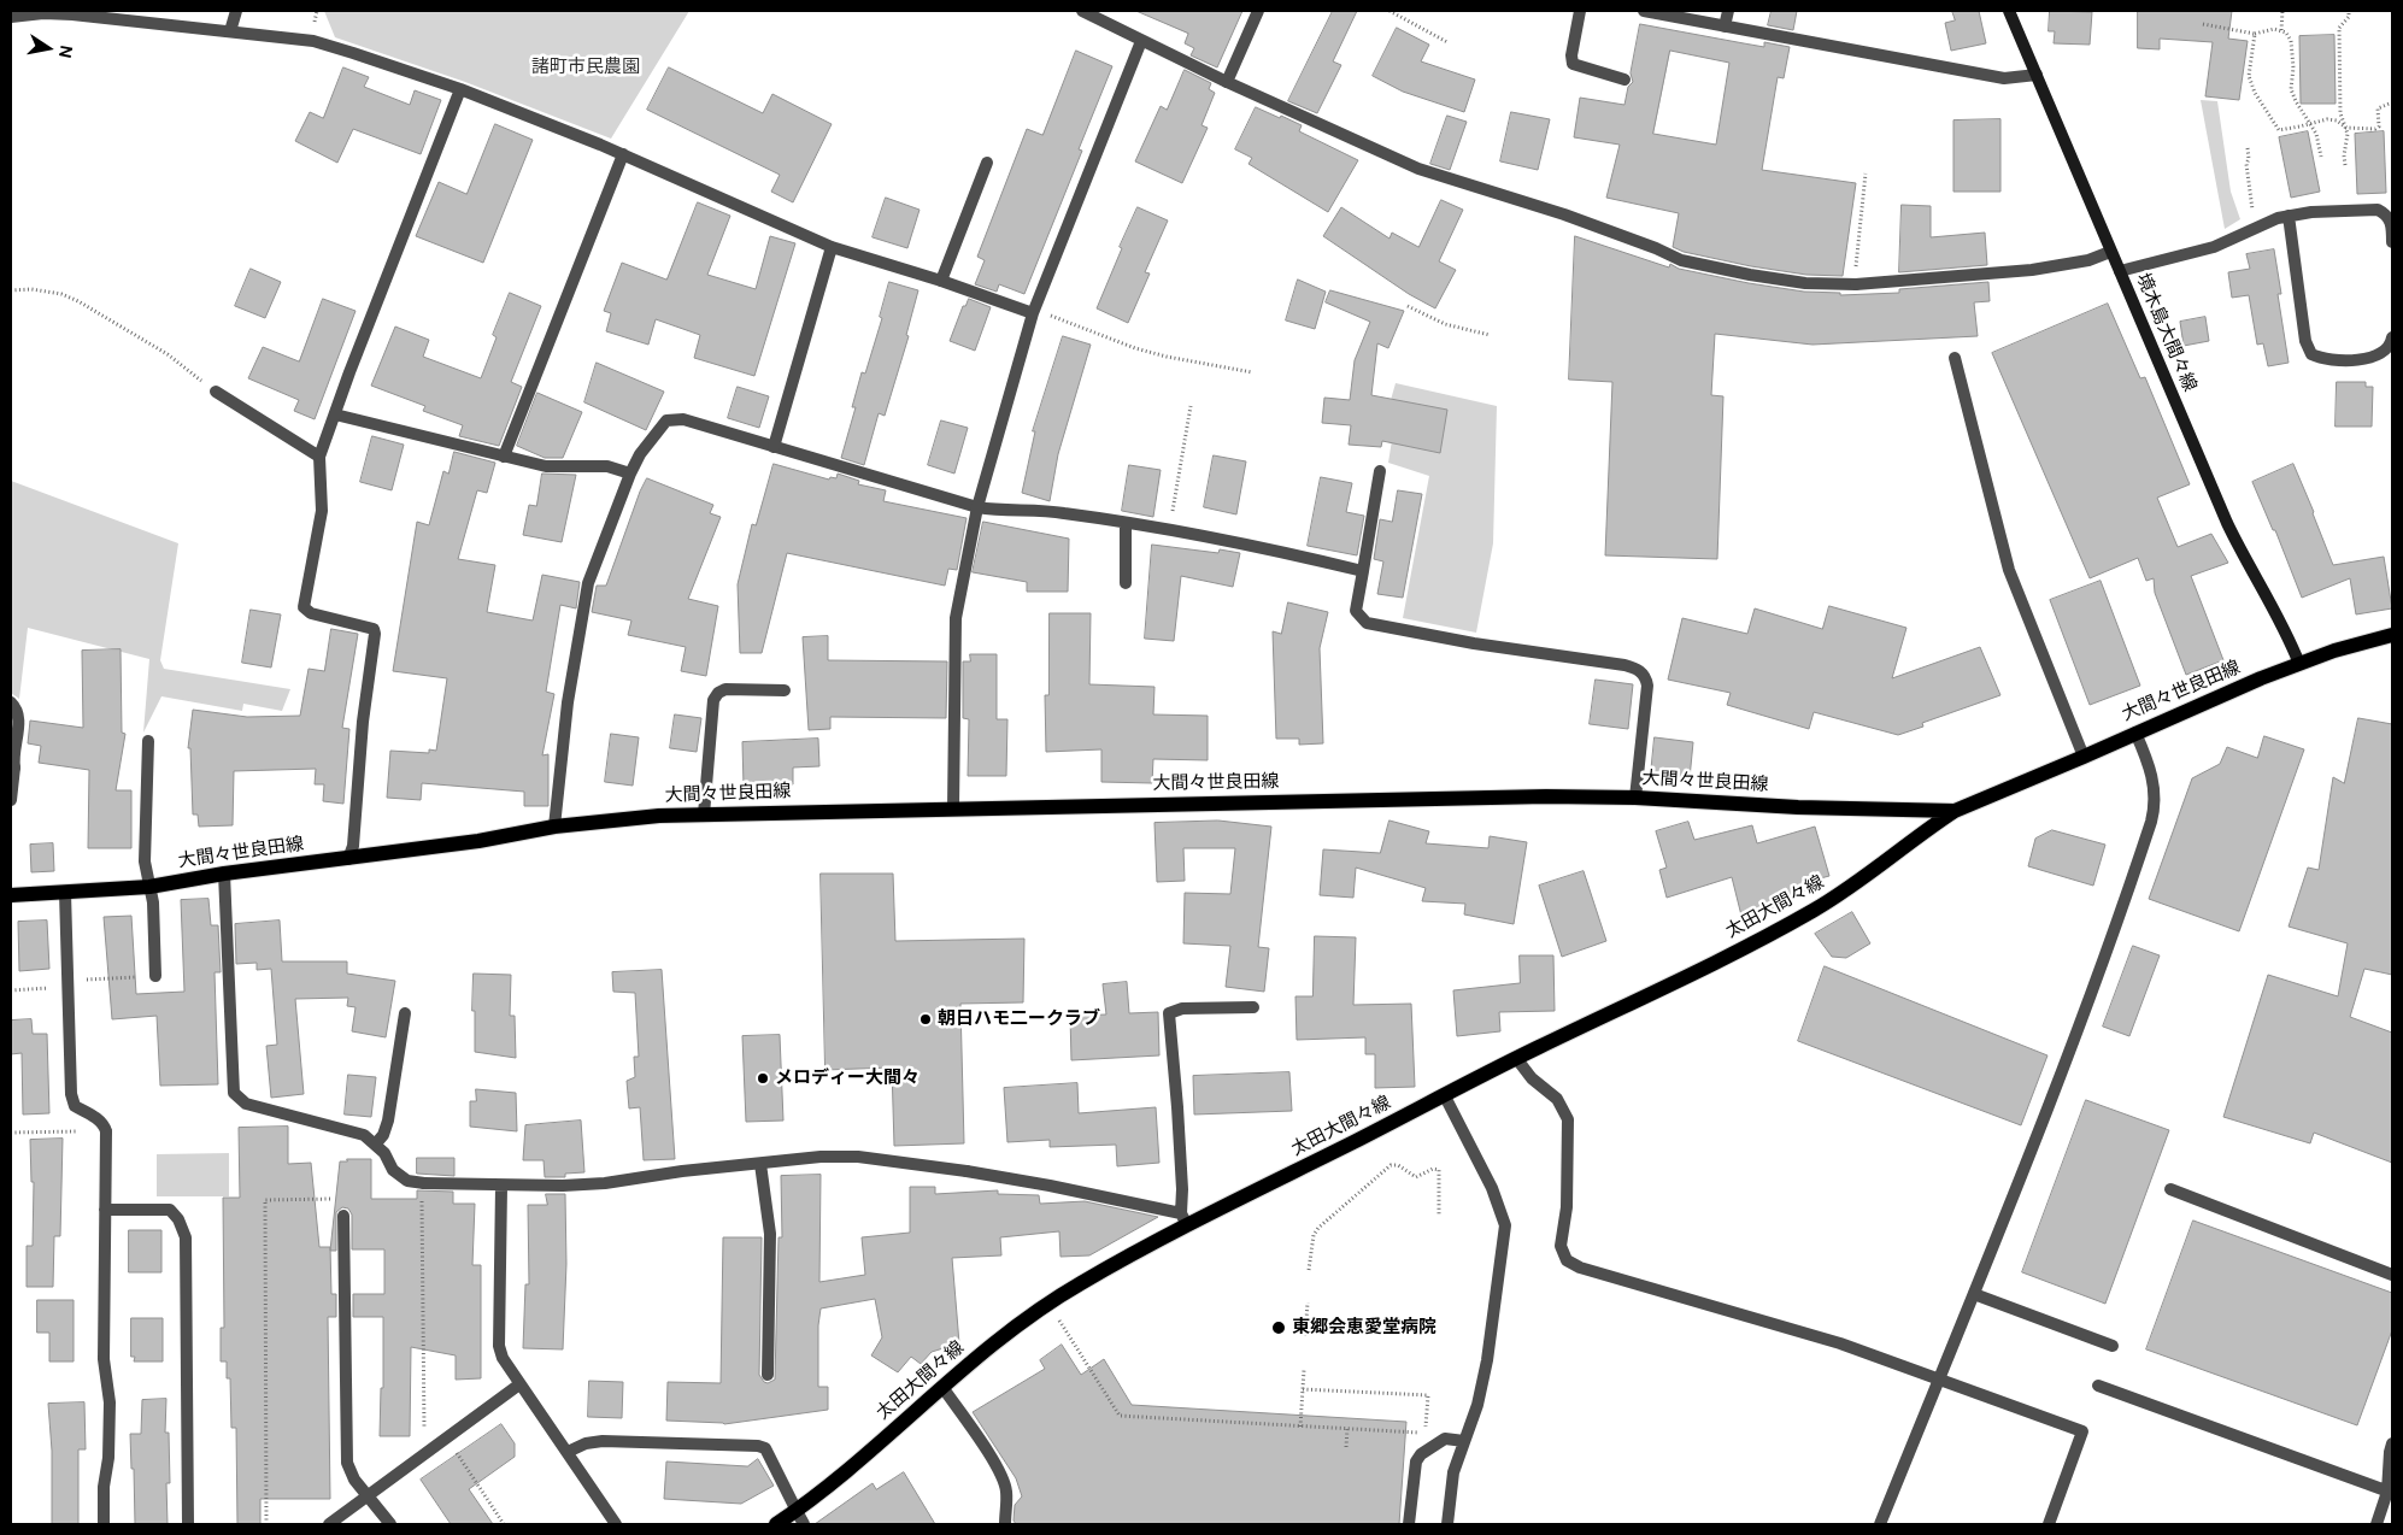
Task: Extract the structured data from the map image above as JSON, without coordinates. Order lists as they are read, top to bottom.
{
  "streets": {
    "main road": ["境木島大間々線", "大間々世良田線", "太田大間々線"]
  },
  "crossings": [
    ["境木島大間々線", "大間々世良田線"],
    ["大間々世良田線", "太田大間々線"]
  ],
  "parks": ["諸町市民農園"],
  "places": ["朝日ハモ二ークラブ", "メロディー大間々", "東郷会恵愛堂病院"],
  "north": "right"
}
